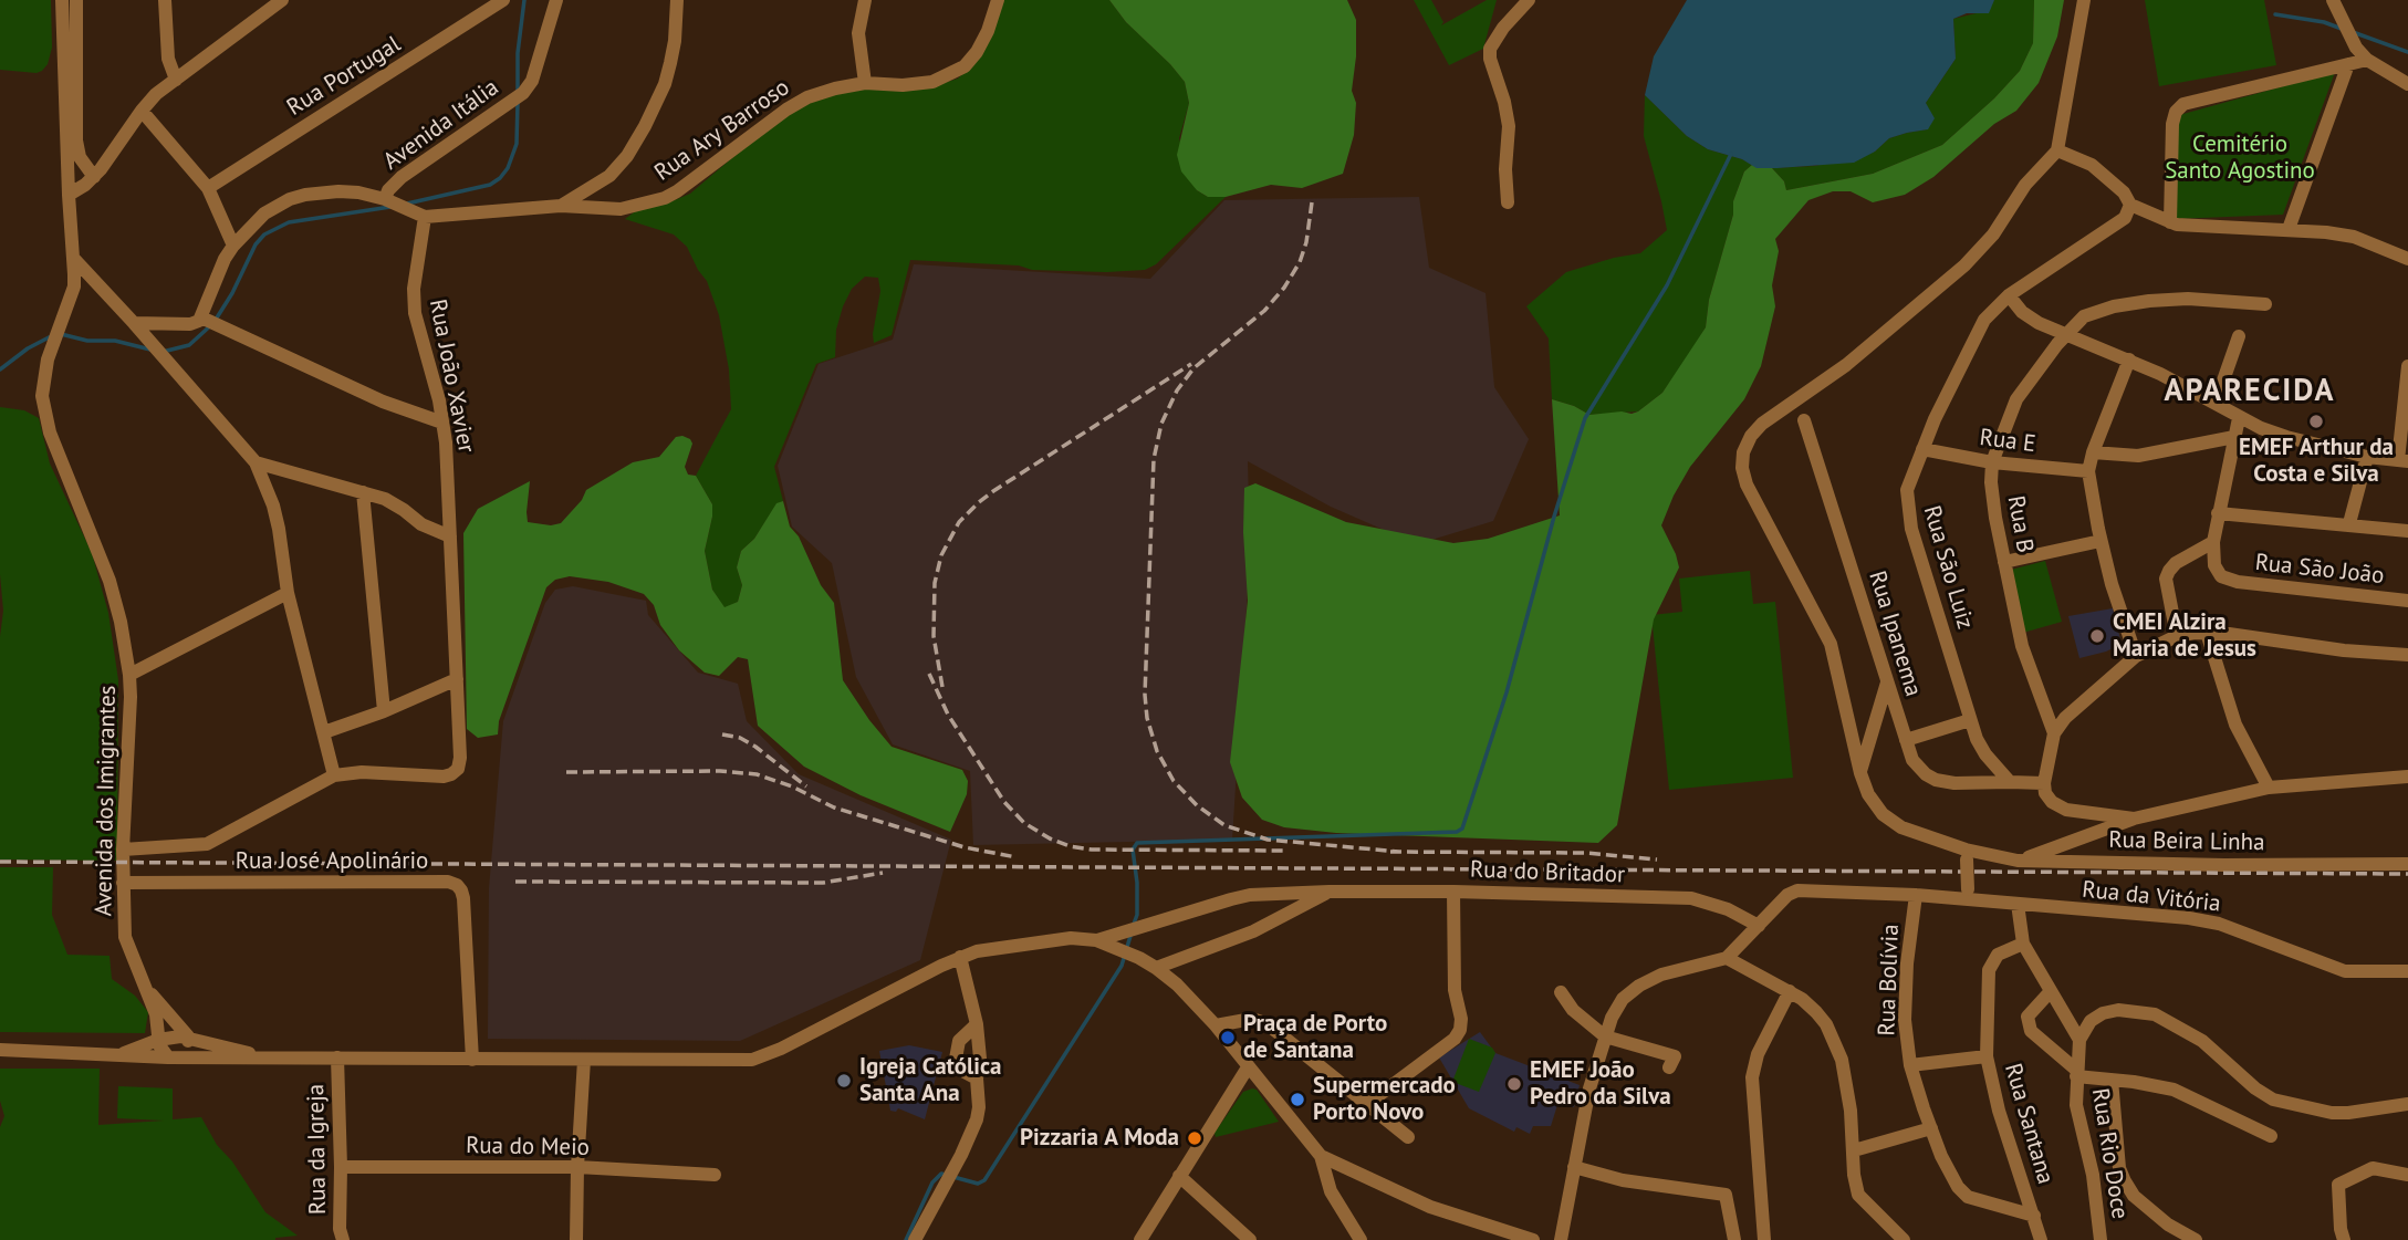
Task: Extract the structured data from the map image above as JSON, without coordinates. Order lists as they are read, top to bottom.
{
  "streets": {
    "street": [
      "Rua Portugal",
      "Avenida Itália",
      "Rua Ary Barroso",
      "Rua João Xavier",
      "Rua E",
      "Rua B",
      "Rua São Luiz",
      "Rua São João",
      "Rua Ipanema",
      "Avenida dos Imigrantes",
      "Rua Beira Linha",
      "Rua José Apolinário",
      "Rua do Britador",
      "Rua da Vitória",
      "Rua Bolívia",
      "Rua Santana",
      "Rua do Meio",
      "Rua da Igreja",
      "Rua Rio Doce"
    ]
  },
  "crossings": [
    ["Rua Ary Barroso", "Rua João Xavier"],
    ["Rua E", "Rua B"],
    ["Rua E", "Rua São Luiz"],
    ["Rua São Luiz", "Rua Ipanema"],
    ["Avenida dos Imigrantes", "Rua José Apolinário"],
    ["Rua do Britador", "Rua da Vitória"],
    ["Rua da Vitória", "Rua Bolívia"],
    ["Rua Bolívia", "Rua Santana"],
    ["Rua do Meio", "Rua da Igreja"]
  ],
  "districts": ["APARECIDA"],
  "parks": ["Cemitério Santo Agostino"],
  "places": [
    "EMEF Arthur da Costa e Silva",
    "CMEI Alzira Maria de Jesus",
    "Praça de Porto de Santana",
    "Igreja Católica Santa Ana",
    "EMEF João Pedro da Silva",
    "Supermercado Porto Novo",
    "Pizzaria A Moda"
  ]
}
